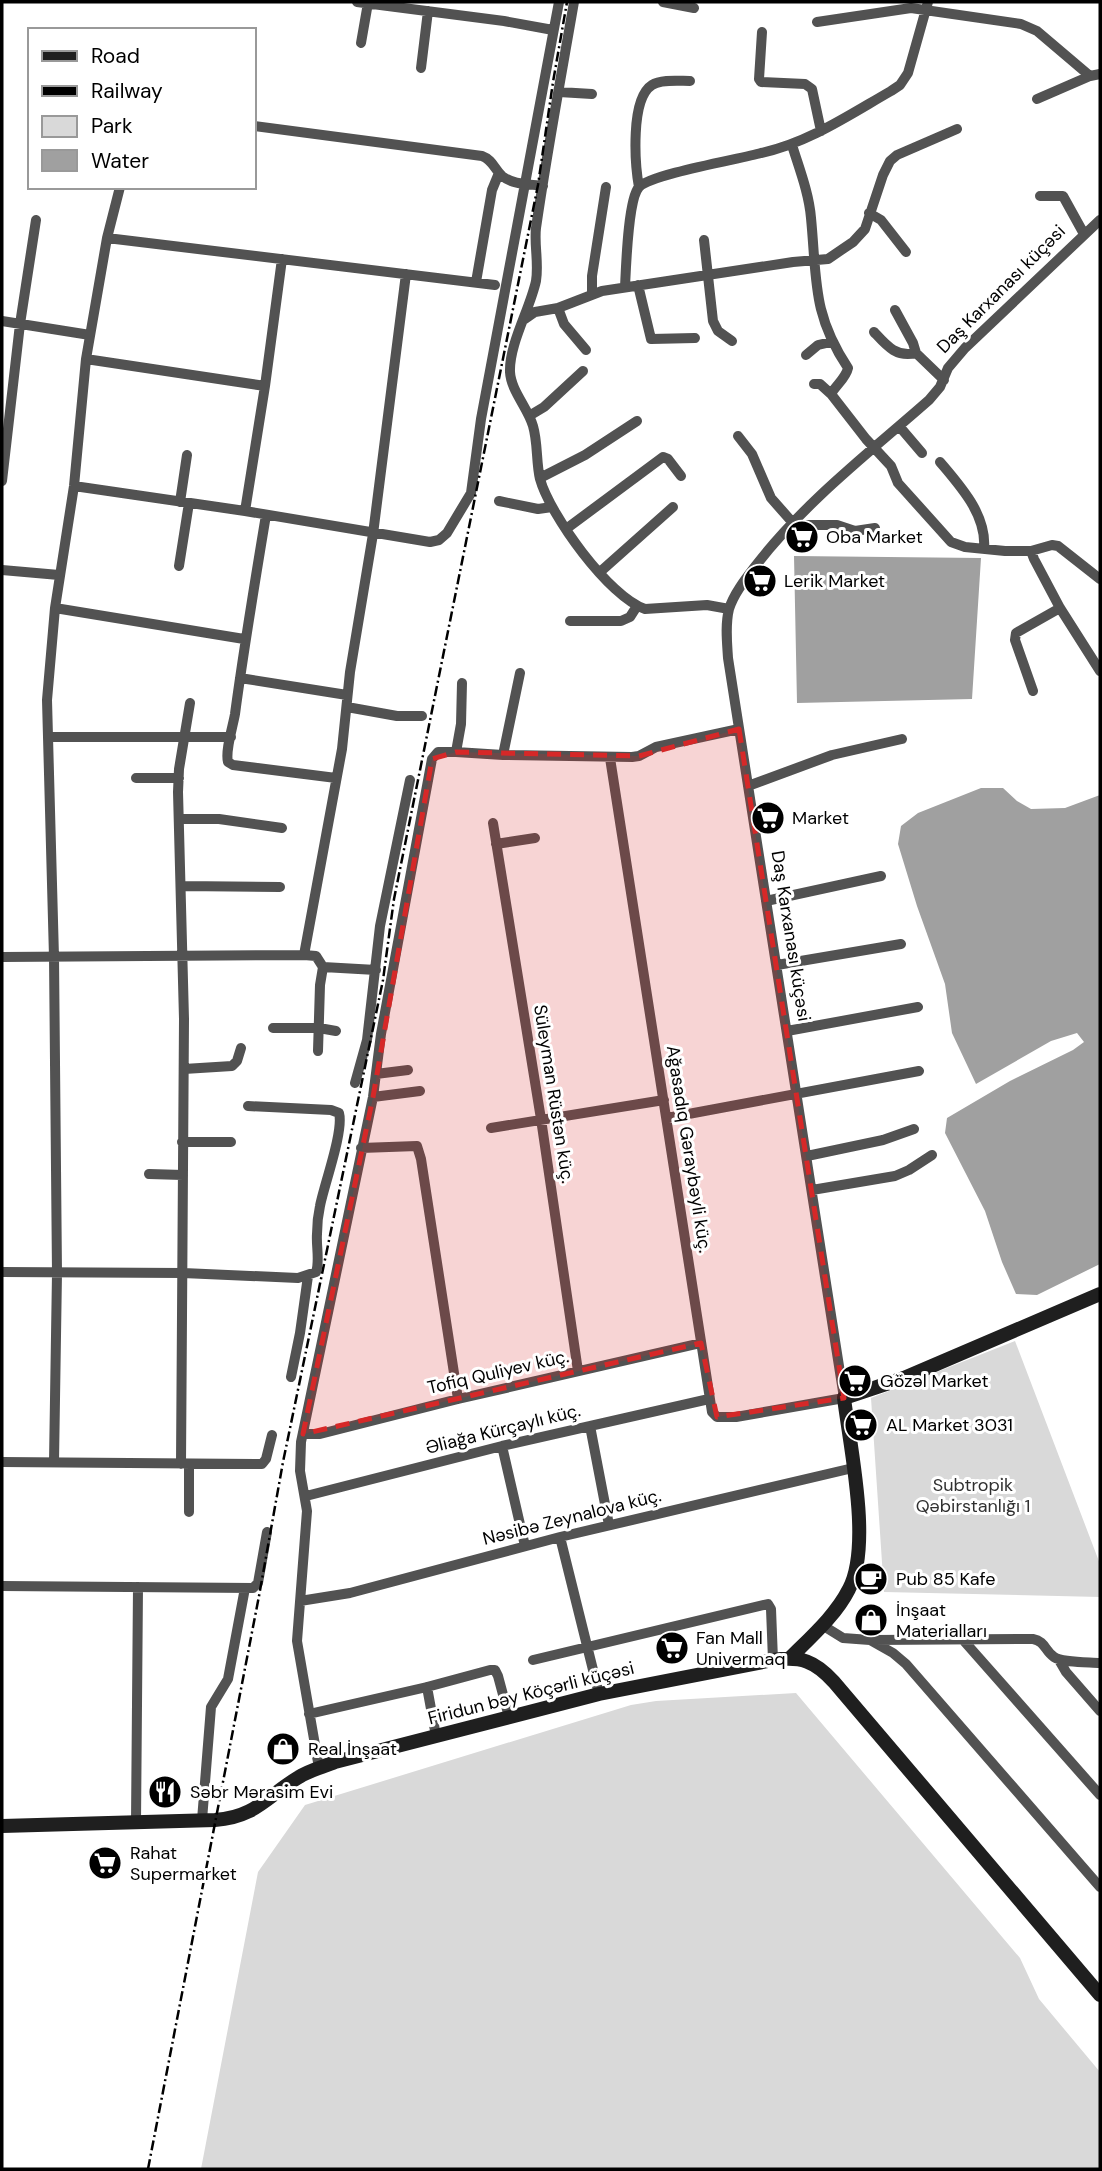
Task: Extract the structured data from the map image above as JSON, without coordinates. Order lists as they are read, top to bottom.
{
  "streets": {
    "street": [
      "Daş Karxanası küçəsi",
      "Süleyman Rüstən küç.",
      "Ağasadıq Gəraybəyli küç.",
      "Tofiq Quliyev küç.",
      "Əliağa Kürçaylı küç.",
      "Nəsibə Zeynalova küç.",
      "Firidun bəy Köçərli küçəsi"
    ]
  },
  "crossings": [
    ["Daş Karxanası küçəsi", "Nəsibə Zeynalova küç."],
    ["Daş Karxanası küçəsi", "Firidun bəy Köçərli küçəsi"],
    ["Süleyman Rüstən küç.", "Tofiq Quliyev küç."],
    ["Ağasadıq Gəraybəyli küç.", "Tofiq Quliyev küç."],
    ["Ağasadıq Gəraybəyli küç.", "Əliağa Kürçaylı küç."]
  ],
  "parks": ["Subtropik Qəbirstanlığı 1"],
  "places": {
    "supermarket": [
      "Oba Market",
      "Lerik Market",
      "Market",
      "Gözəl Market",
      "AL Market 3031",
      "Fan Mall Univermaq",
      "Rahat Supermarket"
    ],
    "cafe": ["Pub 85 Kafe"],
    "shop": ["İnşaat Materialları", "Real İnşaat"],
    "restaurant": ["Səbr Mərasim Evi"]
  },
  "legend": [
    "Road",
    "Railway",
    "Park",
    "Water"
  ]
}
